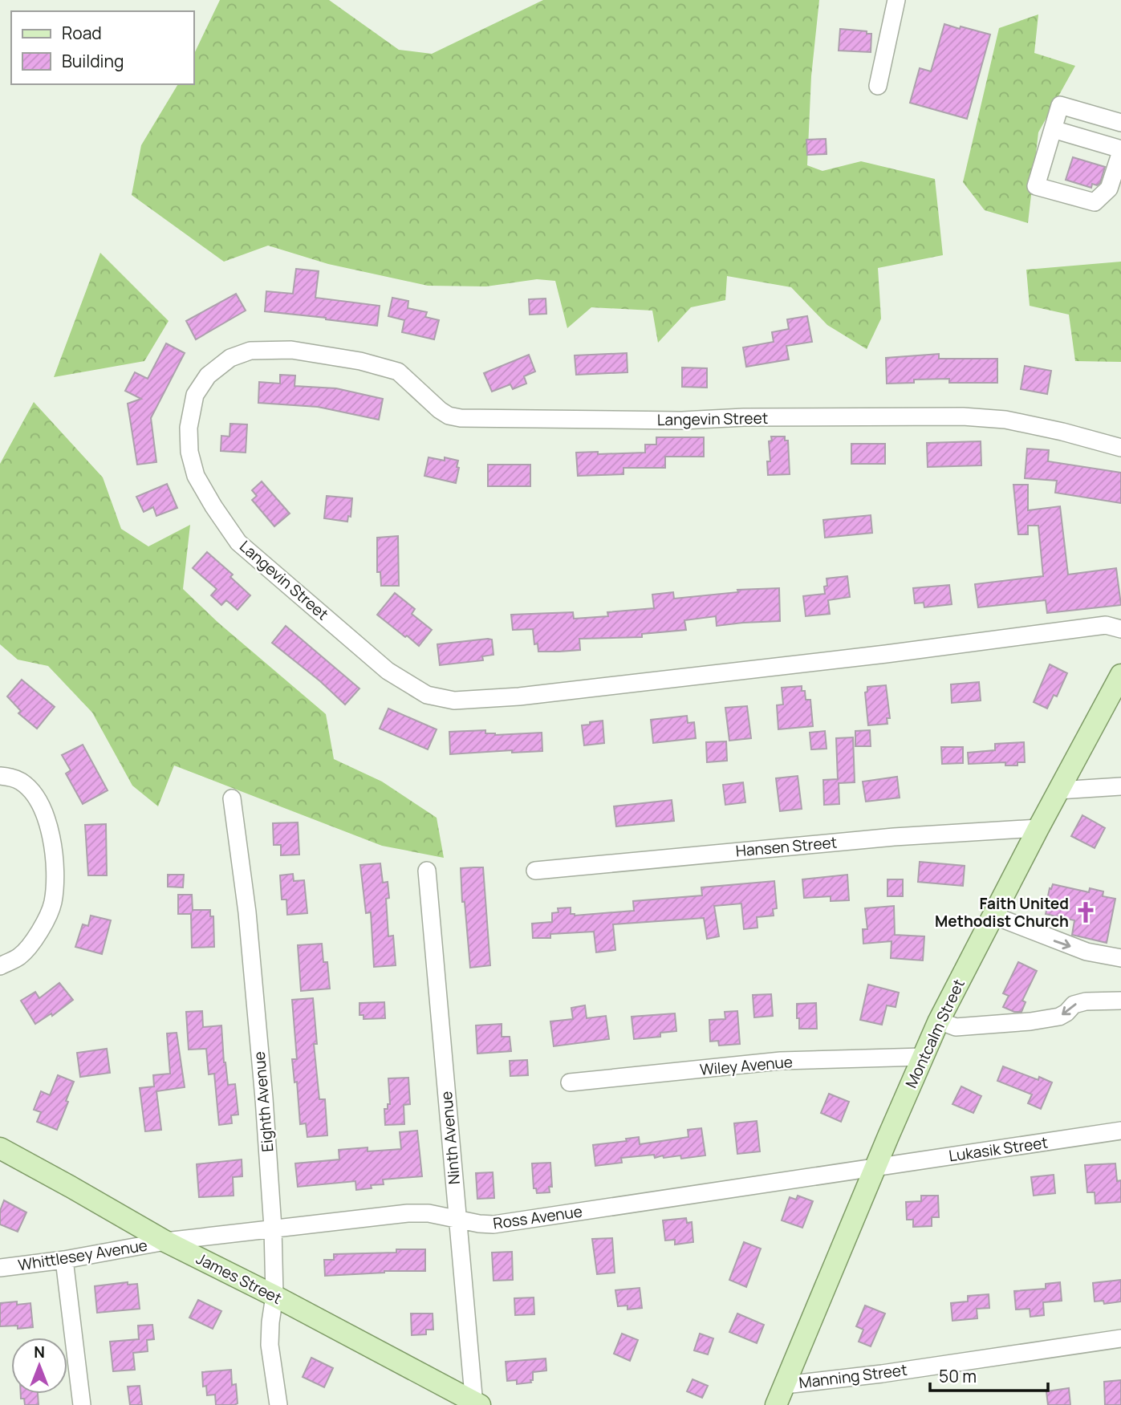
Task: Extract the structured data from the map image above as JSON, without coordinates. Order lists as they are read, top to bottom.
{
  "streets": {
    "main road": ["Montcalm Street", "James Street"],
    "street": [
      "Langevin Street",
      "Hansen Street",
      "Wiley Avenue",
      "Eighth Avenue",
      "Ninth Avenue",
      "Lukasik Street",
      "Ross Avenue",
      "Whittlesey Avenue",
      "Manning Street"
    ]
  },
  "crossings": [
    ["Hansen Street", "Montcalm Street"],
    ["Montcalm Street", "Wiley Avenue"],
    ["Montcalm Street", "Lukasik Street"],
    ["Montcalm Street", "Ross Avenue"],
    ["Montcalm Street", "Manning Street"],
    ["Eighth Avenue", "Ross Avenue"],
    ["Eighth Avenue", "James Street"],
    ["Ninth Avenue", "Ross Avenue"],
    ["Ninth Avenue", "James Street"],
    ["Lukasik Street", "Ross Avenue"],
    ["Ross Avenue", "Whittlesey Avenue"],
    ["Ross Avenue", "James Street"],
    ["Whittlesey Avenue", "James Street"]
  ],
  "places": {
    "church": ["Faith United Methodist Church"]
  },
  "legend": ["Road", "Building"],
  "scale_bar": "50 m",
  "north": "top"
}
